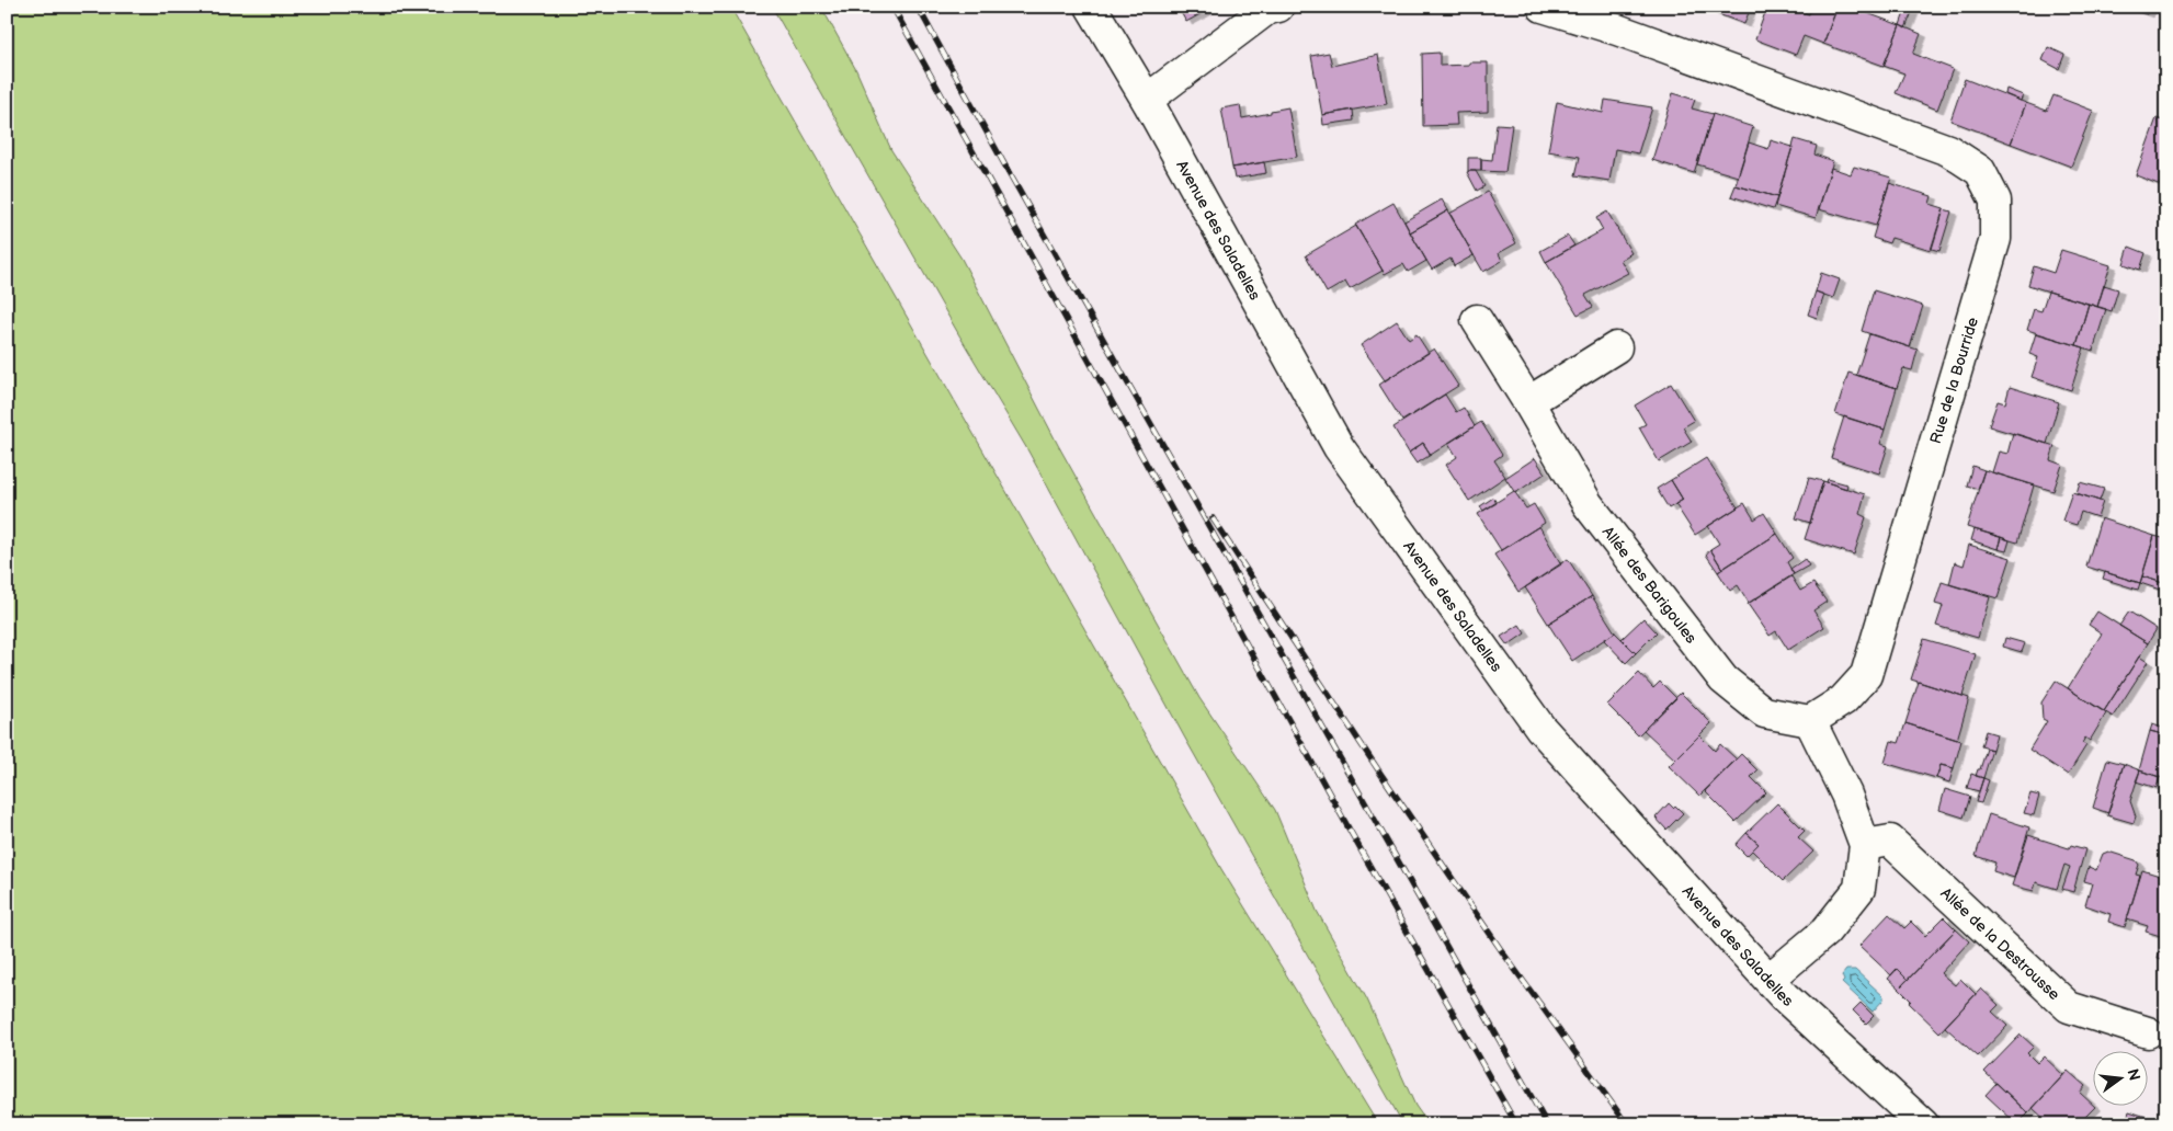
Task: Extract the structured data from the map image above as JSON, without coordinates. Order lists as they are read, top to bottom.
{
  "streets": {
    "street": [
      "Avenue des Saladelles",
      "Rue de la Bourride",
      "Allée des Barigoules",
      "Allée de la Destrousse"
    ]
  },
  "crossings": [
    ["Rue de la Bourride", "Allée des Barigoules"]
  ],
  "north": "right"
}
